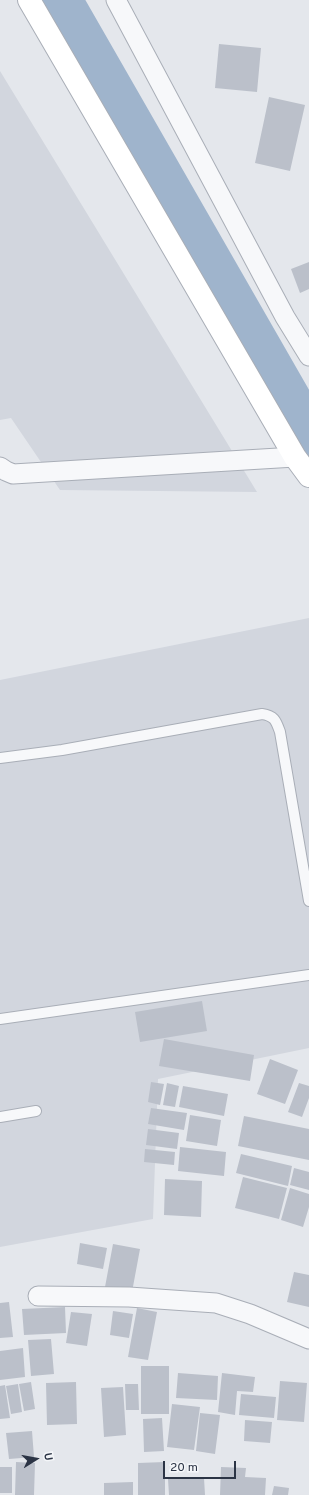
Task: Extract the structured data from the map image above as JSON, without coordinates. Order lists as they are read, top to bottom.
{
  "scale_bar": "20 m",
  "north": "right"
}
